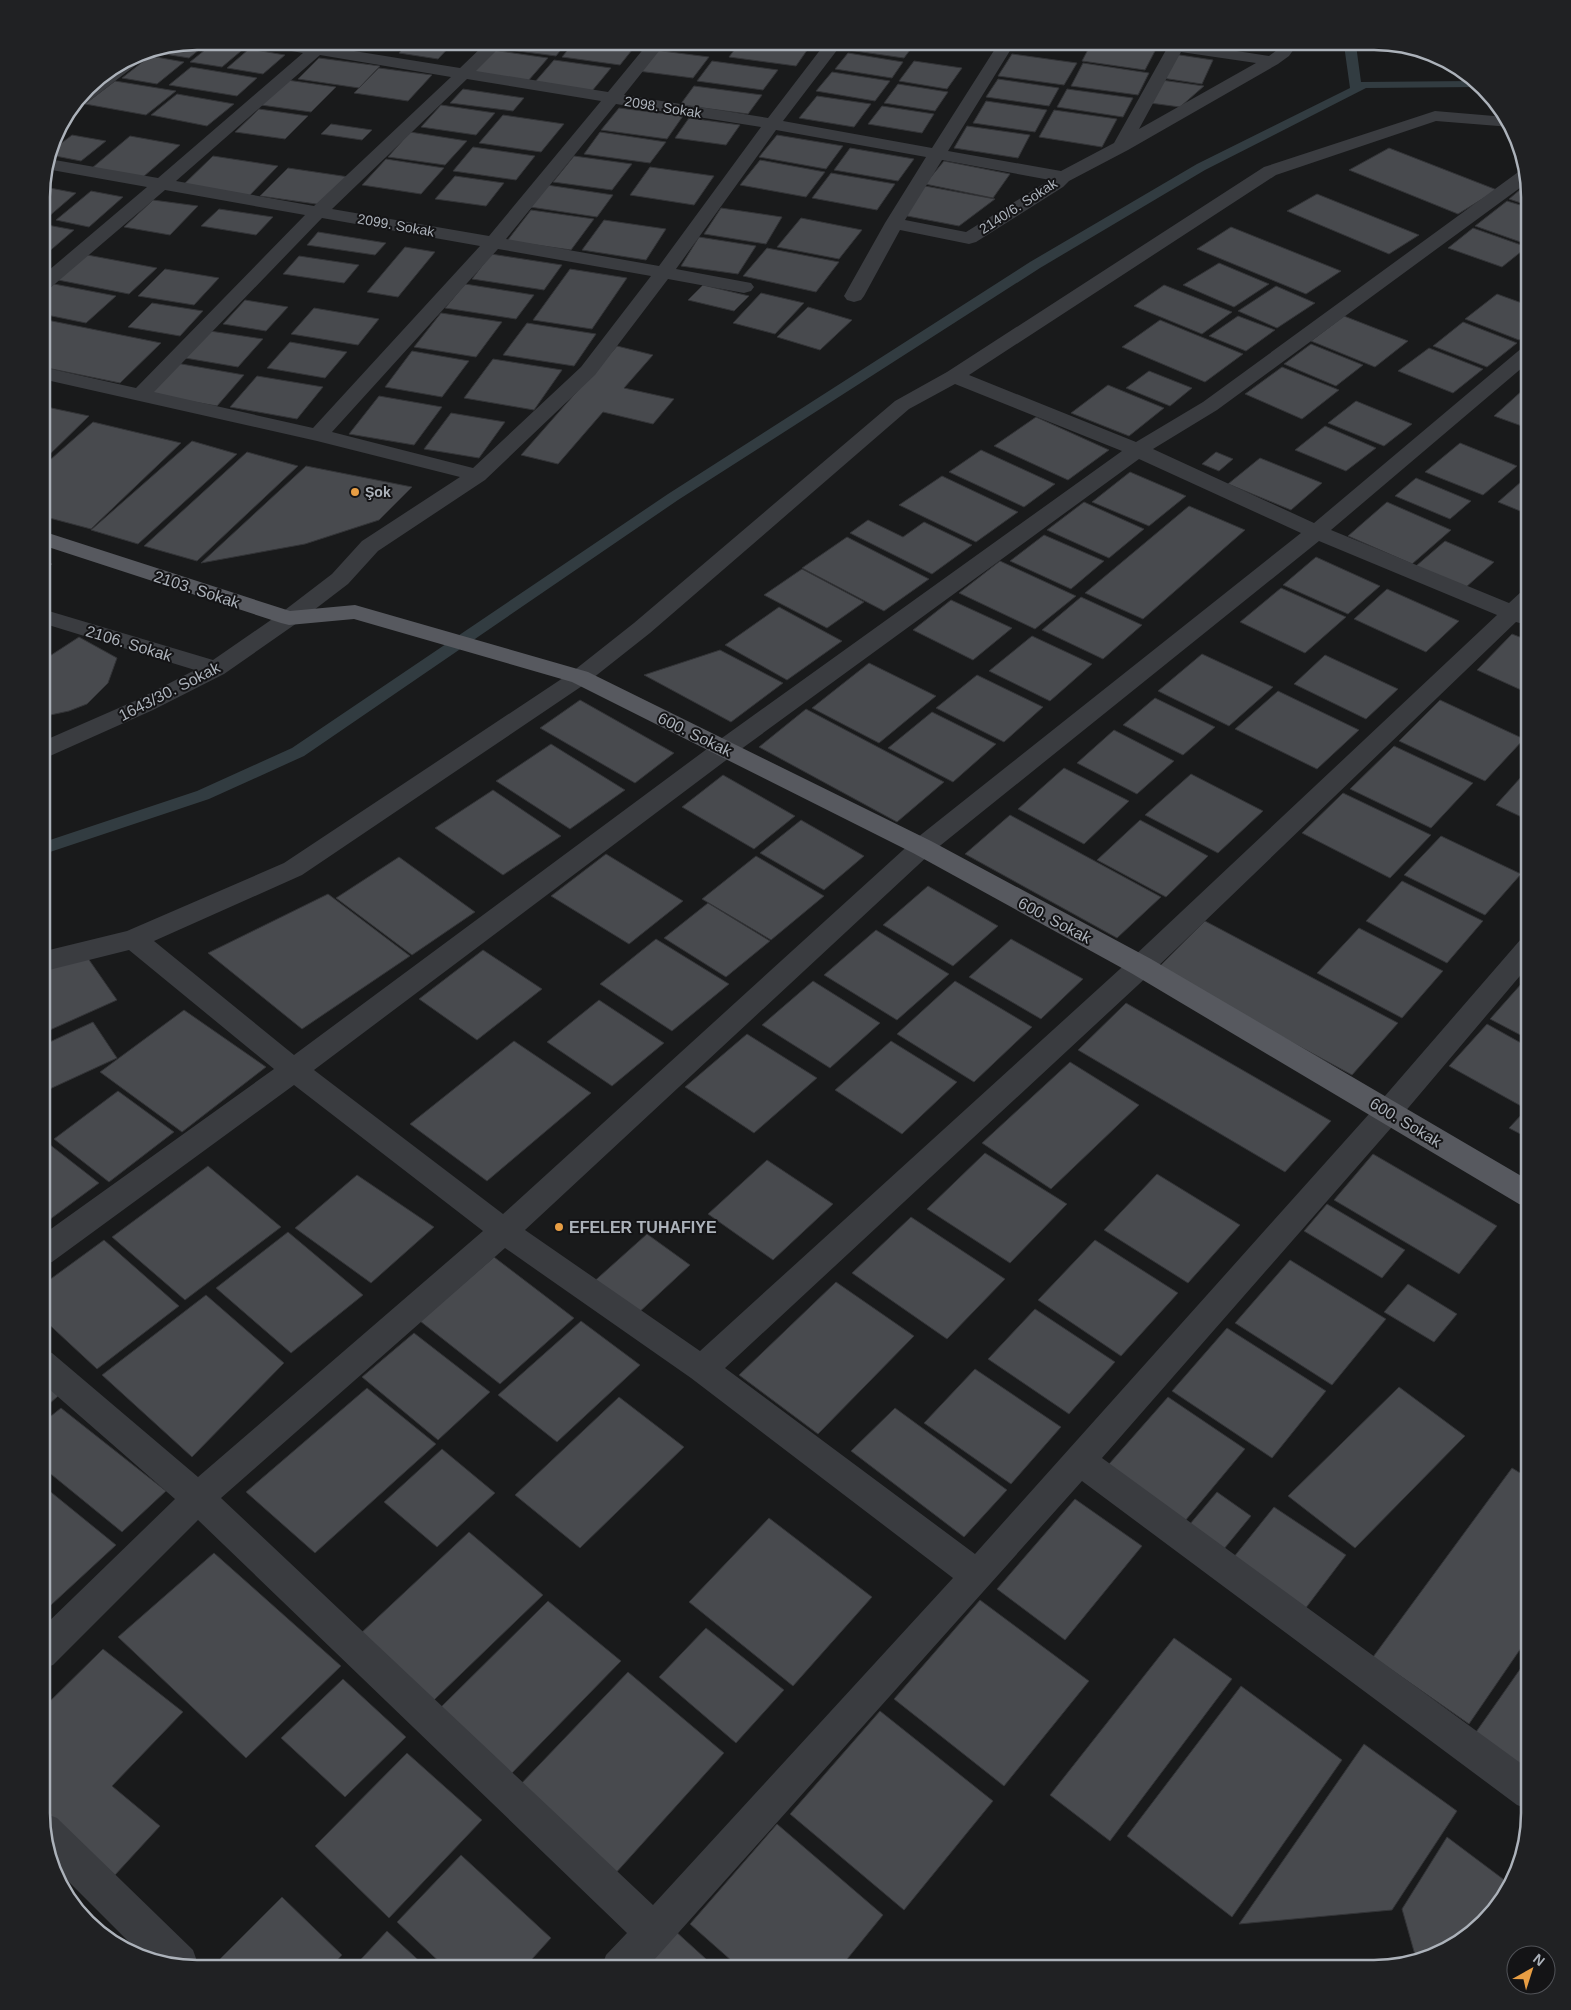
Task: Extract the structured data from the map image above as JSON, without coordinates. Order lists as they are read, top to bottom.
{
  "streets": {
    "main road": ["2103. Sokak", "600. Sokak"],
    "street": [
      "2098. Sokak",
      "2140/6. Sokak",
      "2099. Sokak",
      "2106. Sokak",
      "1643/30. Sokak"
    ]
  },
  "crossings": [
    ["2098. Sokak", "2140/6. Sokak"],
    ["2098. Sokak", "1643/30. Sokak"],
    ["2099. Sokak", "1643/30. Sokak"],
    ["2103. Sokak", "1643/30. Sokak"],
    ["2103. Sokak", "600. Sokak"],
    ["2106. Sokak", "1643/30. Sokak"]
  ],
  "places": ["Şok", "EFELER TUHAFIYE"],
  "north": "top right"
}
